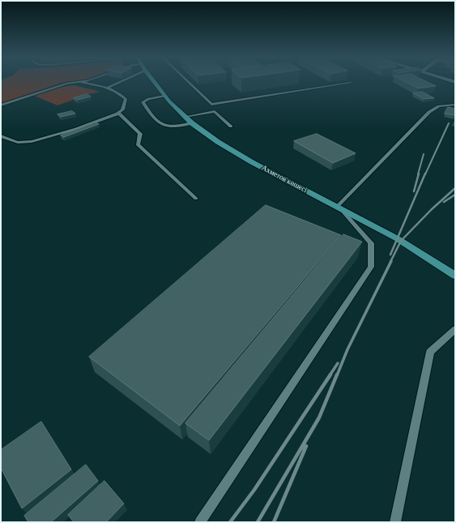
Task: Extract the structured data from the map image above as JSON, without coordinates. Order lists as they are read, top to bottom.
{
  "streets": {
    "street": ["Ахметов көшесі"]
  }
}
